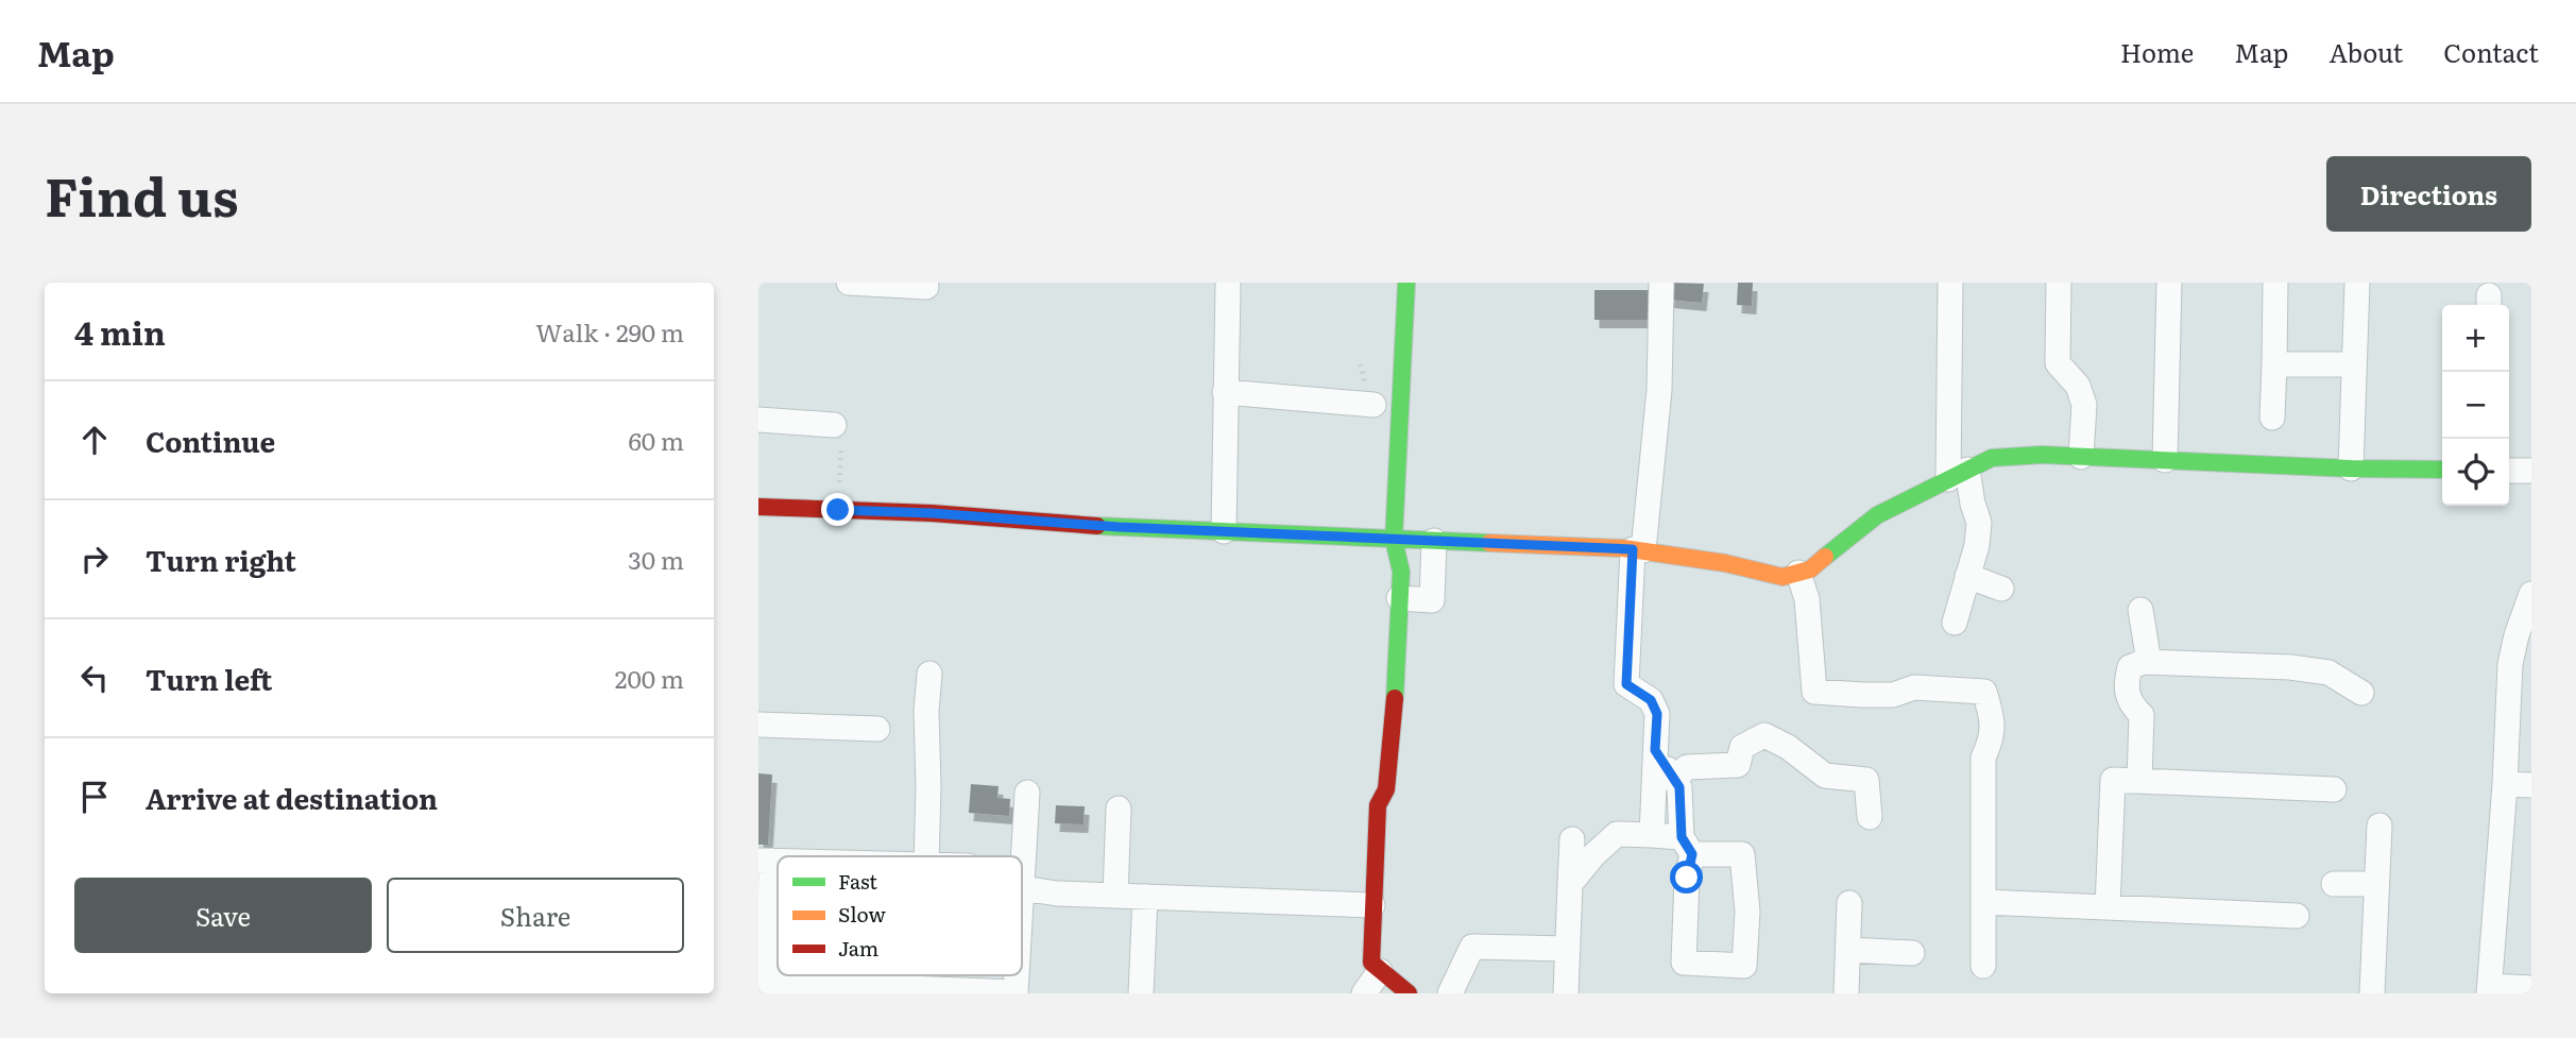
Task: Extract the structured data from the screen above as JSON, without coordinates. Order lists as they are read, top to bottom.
{
  "legend": ["Fast", "Slow", "Jam"],
  "page": {
    "header": "Map",
    "nav": [
      "Home",
      "Map",
      "About",
      "Contact"
    ],
    "title": "Find us",
    "buttons": [
      "Directions",
      ["Save", "Share"]
    ],
    "heading": ["4 min", "Walk · 290 m"],
    "map_buttons": ["+", "−"],
    "list": [
      ["Continue", "60 m"],
      ["Turn right", "30 m"],
      ["Turn left", "200 m"],
      "Arrive at destination"
    ]
  }
}
